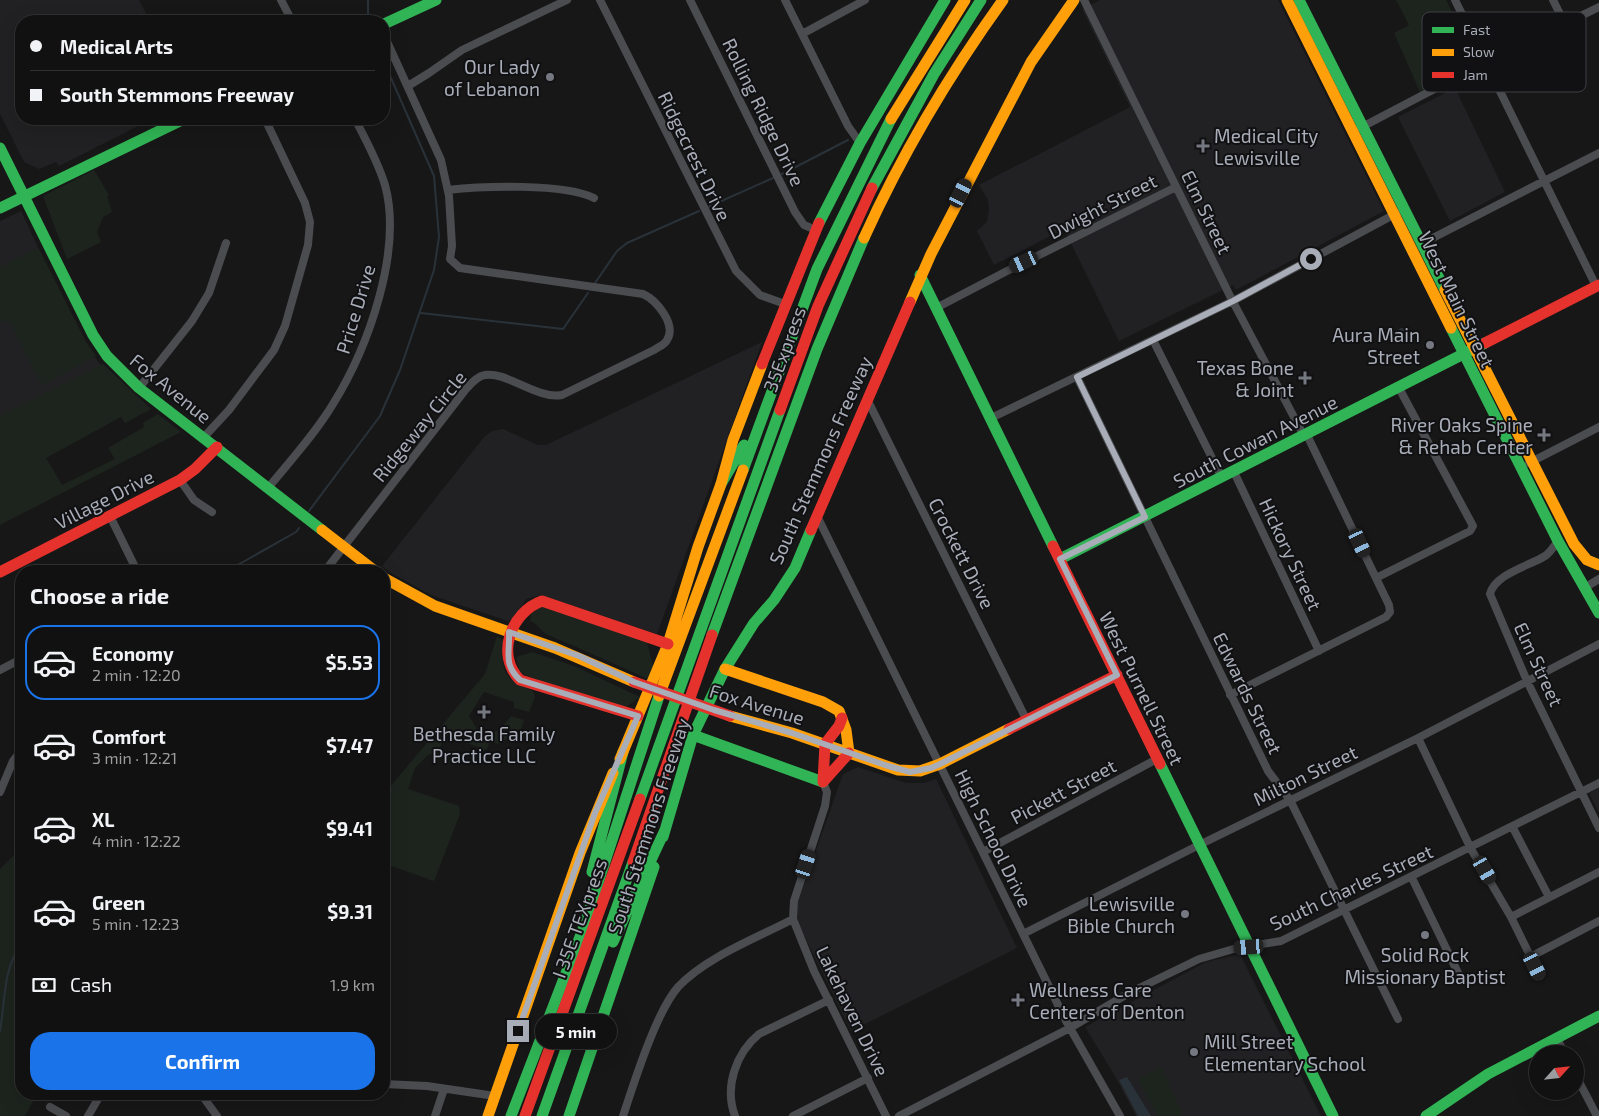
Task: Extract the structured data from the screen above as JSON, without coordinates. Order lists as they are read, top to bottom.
{
  "streets": {
    "main road": [
      "West Main Street",
      "35Express",
      "Fox Avenue",
      "South Cowan Avenue",
      "South Stemmons Freeway",
      "Village Drive",
      "West Purnell Street",
      "I 35E TEXpress"
    ],
    "street": [
      "Rolling Ridge Drive",
      "Ridgecrest Drive",
      "Dwight Street",
      "Elm Street",
      "Price Drive",
      "Ridgeway Circle",
      "Crockett Drive",
      "Hickory Street",
      "Edwards Street",
      "Milton Street",
      "Pickett Street",
      "High School Drive",
      "South Charles Street",
      "Lakehaven Drive"
    ]
  },
  "crossings": [
    ["Dwight Street", "Elm Street"],
    ["Dwight Street", "West Purnell Street"],
    ["Elm Street", "West Main Street"],
    ["Elm Street", "South Cowan Avenue"],
    ["Elm Street", "Hickory Street"],
    ["Elm Street", "Milton Street"],
    ["Elm Street", "South Charles Street"],
    ["West Main Street", "South Cowan Avenue"],
    ["Price Drive", "Fox Avenue"],
    ["35Express", "I 35E TEXpress"],
    ["Fox Avenue", "Ridgeway Circle"],
    ["Fox Avenue", "Village Drive"],
    ["Fox Avenue", "Crockett Drive"],
    ["Fox Avenue", "West Purnell Street"],
    ["Fox Avenue", "High School Drive"],
    ["South Cowan Avenue", "Hickory Street"],
    ["South Cowan Avenue", "West Purnell Street"],
    ["South Cowan Avenue", "Edwards Street"],
    ["South Stemmons Freeway", "Crockett Drive"],
    ["South Stemmons Freeway", "West Purnell Street"],
    ["South Stemmons Freeway", "High School Drive"],
    ["West Purnell Street", "Milton Street"],
    ["West Purnell Street", "Pickett Street"],
    ["West Purnell Street", "South Charles Street"],
    ["Edwards Street", "Milton Street"],
    ["Edwards Street", "South Charles Street"],
    ["Milton Street", "High School Drive"],
    ["Pickett Street", "High School Drive"],
    ["High School Drive", "South Charles Street"]
  ],
  "places": {
    "other": [
      "Our Lady of Lebanon",
      "Aura Main Street",
      "Lewisville Bible Church",
      "Solid Rock Missionary Baptist",
      "Mill Street Elementary School"
    ],
    "health": [
      "Medical City Lewisville",
      "Texas Bone & Joint",
      "River Oaks Spine & Rehab Center",
      "Bethesda Family Practice LLC",
      "Wellness Care Centers of Denton"
    ]
  },
  "legend": ["Fast", "Slow", "Jam"],
  "north": "top right",
  "page": {
    "banner": ["Medical Arts", "South Stemmons Freeway"],
    "heading": "Choose a ride",
    "list": [
      {
        "name": "Economy",
        "note": "2 min · 12:20",
        "value": "$5.53"
      },
      {
        "name": "Comfort",
        "note": "3 min · 12:21",
        "value": "$7.47"
      },
      {
        "name": "XL",
        "note": "4 min · 12:22",
        "value": "$9.41"
      },
      {
        "name": "Green",
        "note": "5 min · 12:23",
        "value": "$9.31"
      }
    ],
    "pay": ["Cash", "1.9 km"],
    "bubble": "5 min",
    "buttons": "Confirm"
  }
}
